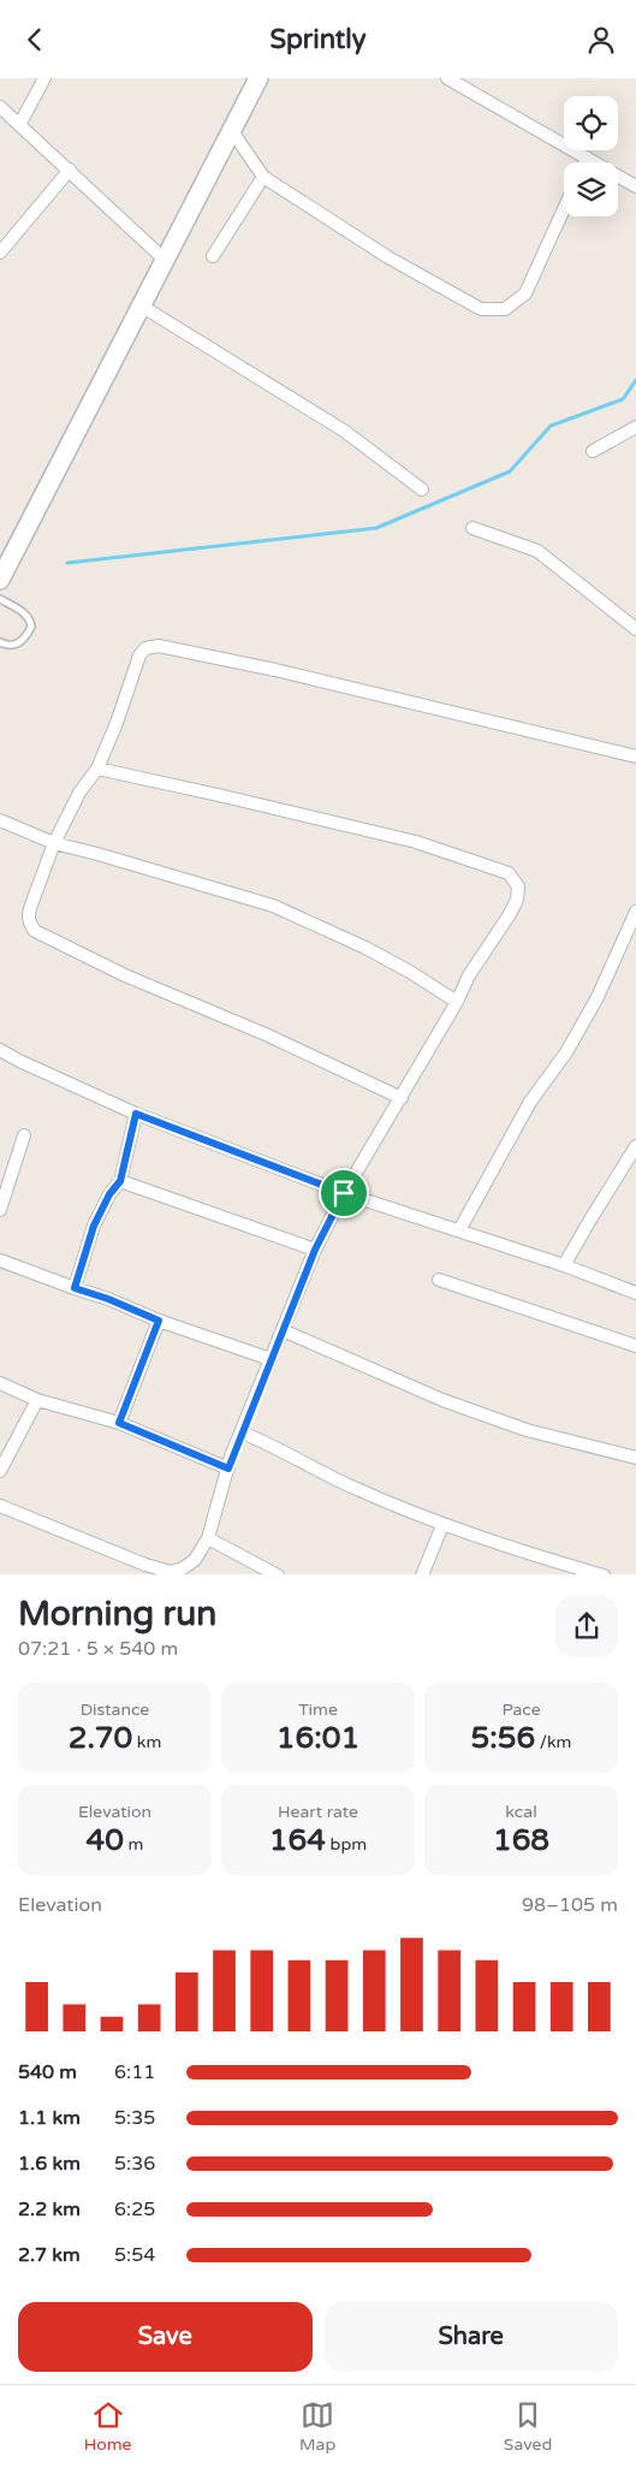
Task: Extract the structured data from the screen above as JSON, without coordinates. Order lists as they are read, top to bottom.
{
  "page": {
    "header": "Sprintly",
    "heading": ["Morning run", "07:21 · 5 × 540 m"],
    "stats": [
      ["Distance", "2.70 km"],
      ["Time", "16:01"],
      ["Pace", "5:56 /km"],
      ["Elevation", "40 m"],
      ["Heart rate", "164 bpm"],
      ["kcal", "168"]
    ],
    "chart": ["Elevation", "98–105 m"],
    "list": [
      {
        "name": "540 m",
        "note": "6:11"
      },
      {
        "name": "1.1 km",
        "note": "5:35"
      },
      {
        "name": "1.6 km",
        "note": "5:36"
      },
      {
        "name": "2.2 km",
        "note": "6:25"
      },
      {
        "name": "2.7 km",
        "note": "5:54"
      }
    ],
    "buttons": ["Save", "Share"],
    "tabs": ["Home", "Map", "Saved"]
  }
}
